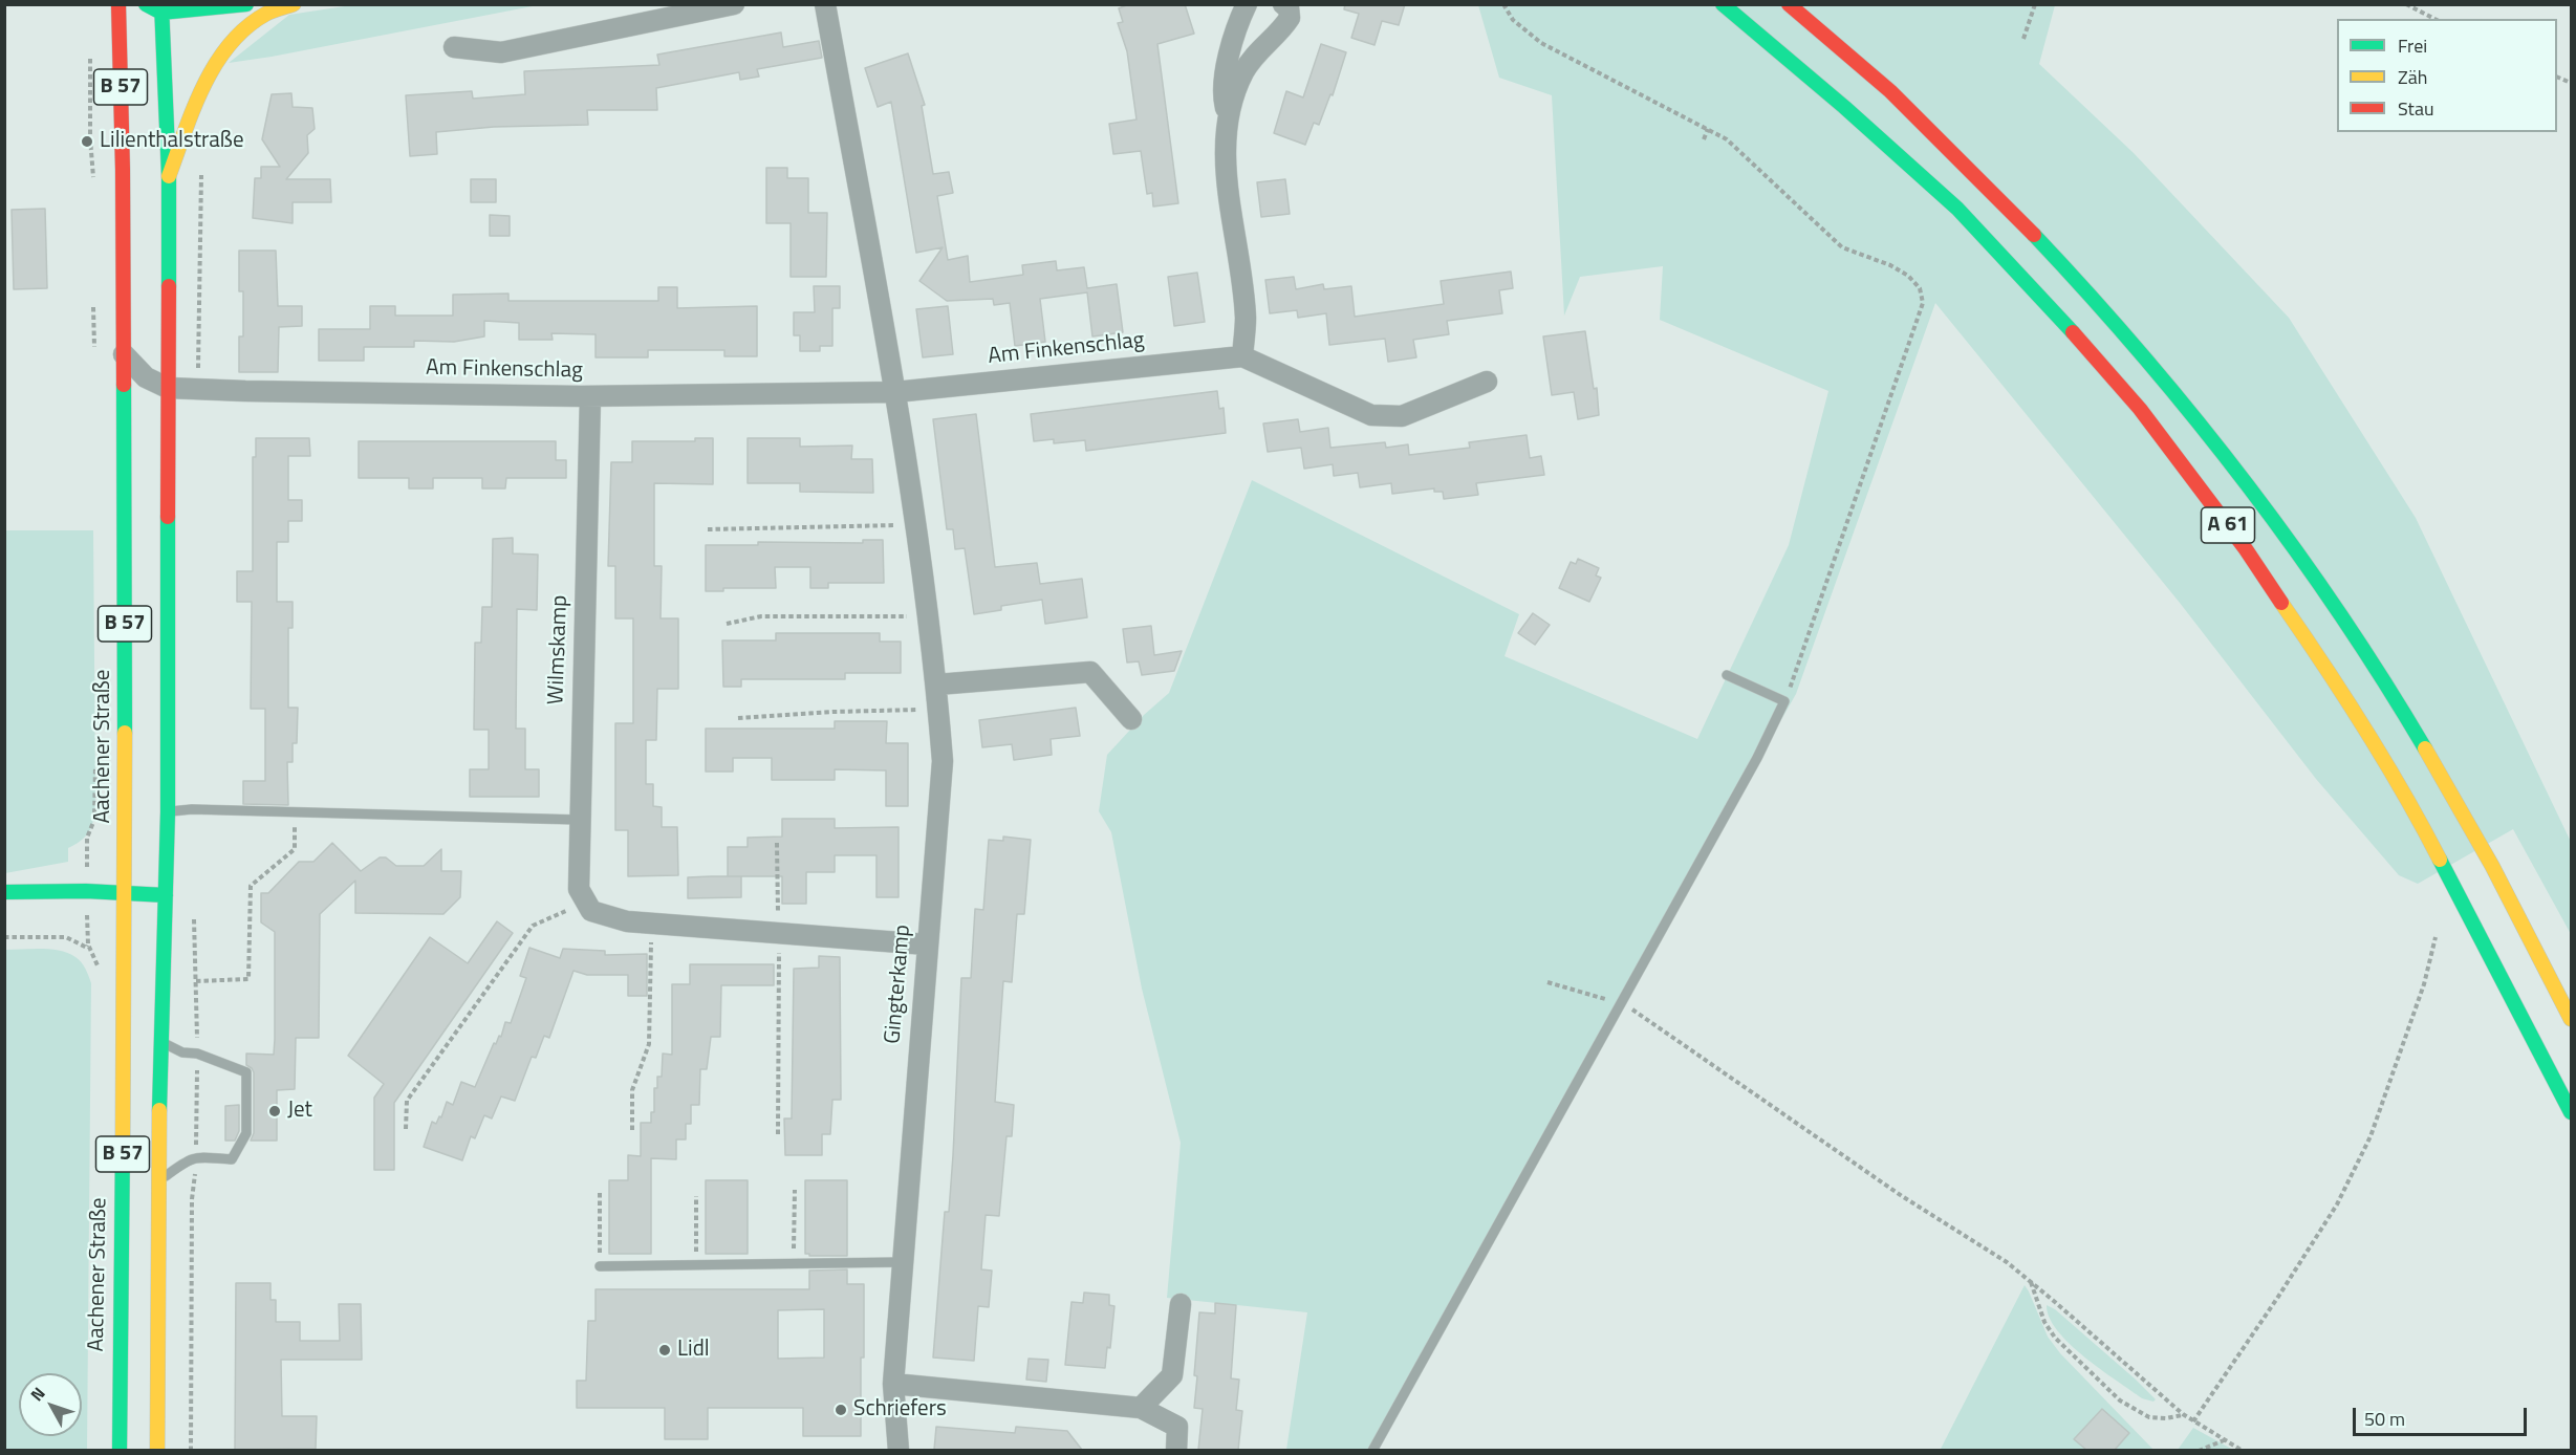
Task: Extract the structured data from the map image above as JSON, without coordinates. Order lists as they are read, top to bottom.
{
  "streets": {
    "main road": ["B 57", "A 61", "Aachener Straße"],
    "street": ["Am Finkenschlag", "Wilmskamp", "Gingterkamp"]
  },
  "crossings": [
    ["B 57", "Am Finkenschlag"],
    ["Am Finkenschlag", "Wilmskamp"],
    ["Am Finkenschlag", "Aachener Straße"],
    ["Am Finkenschlag", "Gingterkamp"]
  ],
  "places": [
    "Lilienthalstraße",
    "Jet",
    "Lidl",
    "Schriefers"
  ],
  "legend": ["Frei", "Zäh", "Stau"],
  "scale_bar": "50 m",
  "north": "top left"
}
